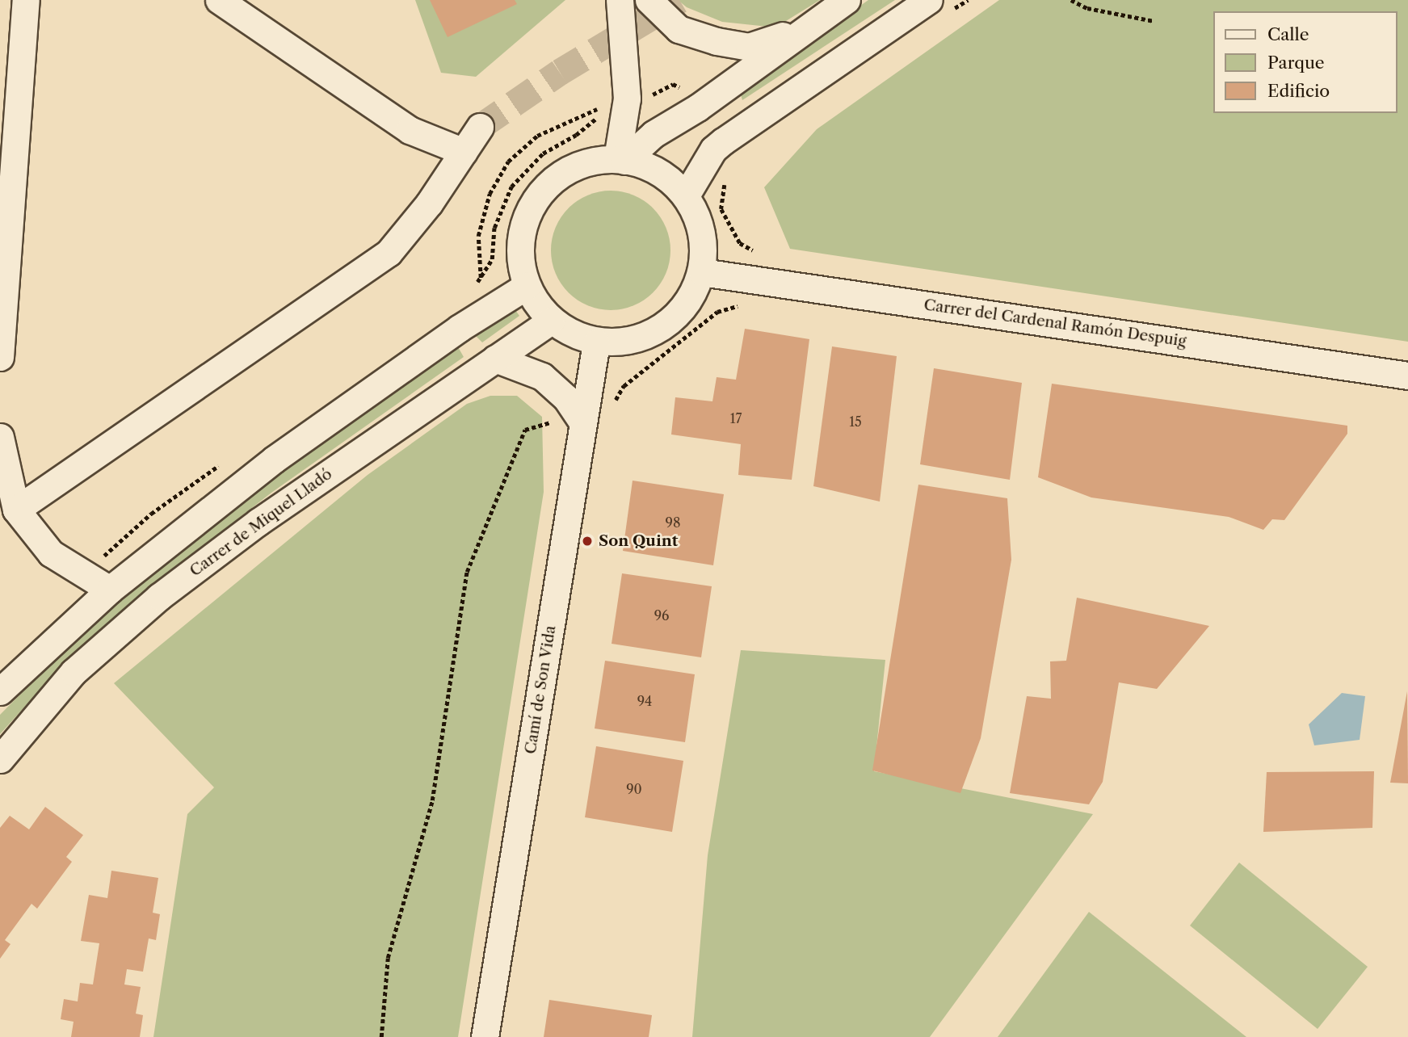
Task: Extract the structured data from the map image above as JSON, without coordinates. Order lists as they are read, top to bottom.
{
  "streets": {
    "street": ["Carrer del Cardenal Ramón Despuig", "Carrer de Miquel Lladó", "Camí de Son Vida"]
  },
  "crossings": [
    ["Carrer del Cardenal Ramón Despuig", "Carrer de Miquel Lladó"],
    ["Carrer del Cardenal Ramón Despuig", "Camí de Son Vida"],
    ["Carrer de Miquel Lladó", "Camí de Son Vida"]
  ],
  "places": ["Son Quint"],
  "house_numbers": [
    "17",
    "15",
    "98",
    "96",
    "94",
    "90"
  ],
  "legend": ["Calle", "Parque", "Edificio"]
}
